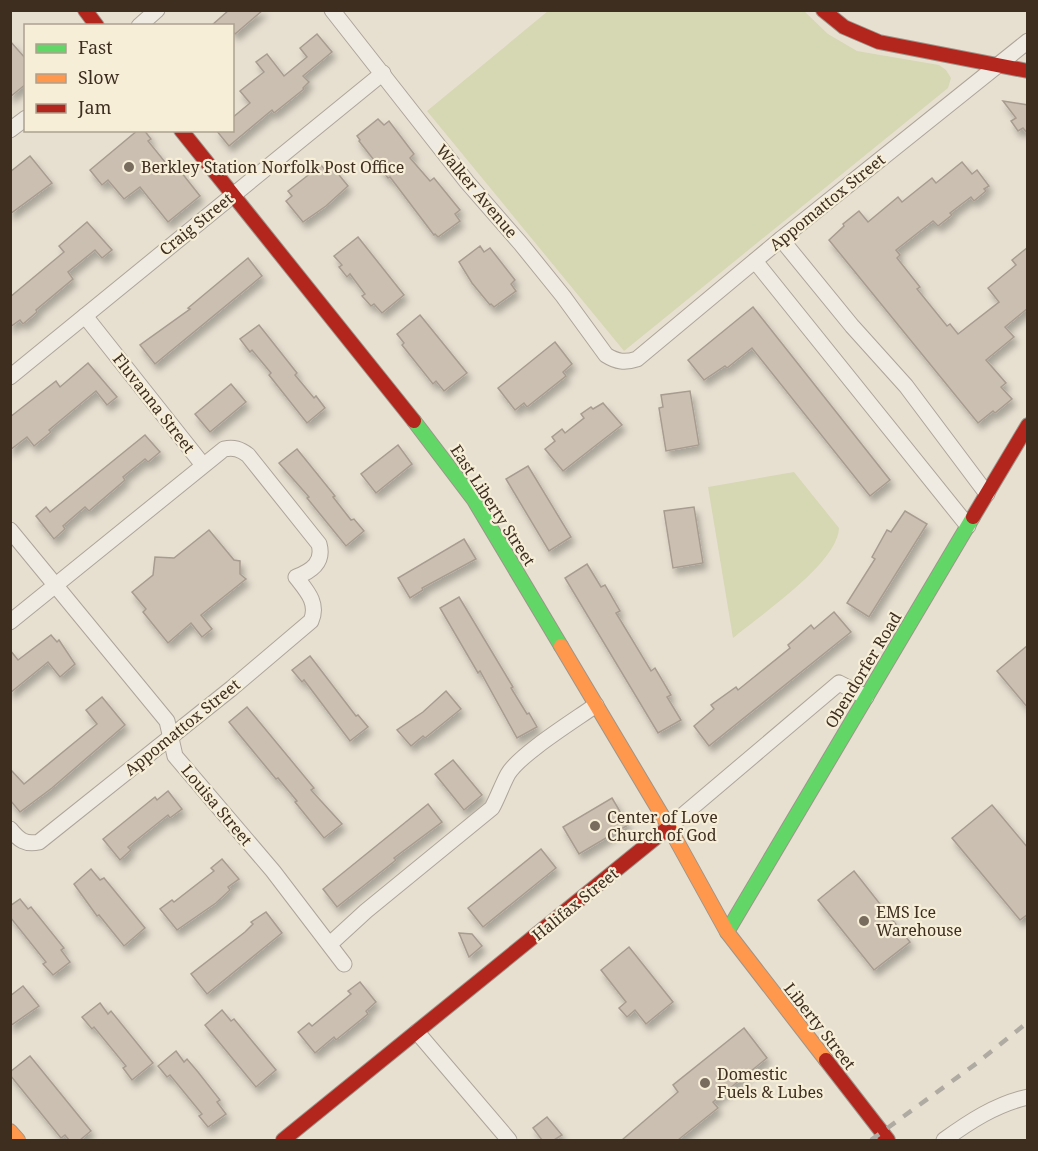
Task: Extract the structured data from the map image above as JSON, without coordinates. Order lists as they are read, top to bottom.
{
  "streets": {
    "street": [
      "Walker Avenue",
      "Appomattox Street",
      "Craig Street",
      "Fluvanna Street",
      "East Liberty Street",
      "Obendorfer Road",
      "Louisa Street",
      "Halifax Street",
      "Liberty Street"
    ]
  },
  "crossings": [
    ["Walker Avenue", "Appomattox Street"],
    ["Walker Avenue", "Craig Street"],
    ["Appomattox Street", "Fluvanna Street"],
    ["Appomattox Street", "Louisa Street"],
    ["Craig Street", "Fluvanna Street"],
    ["Craig Street", "East Liberty Street"],
    ["East Liberty Street", "Obendorfer Road"],
    ["East Liberty Street", "Halifax Street"],
    ["East Liberty Street", "Liberty Street"],
    ["Obendorfer Road", "Halifax Street"],
    ["Obendorfer Road", "Liberty Street"]
  ],
  "places": [
    "Berkley Station Norfolk Post Office",
    "Center of Love Church of God",
    "EMS Ice Warehouse",
    "Domestic Fuels & Lubes"
  ],
  "legend": ["Fast", "Slow", "Jam"]
}
